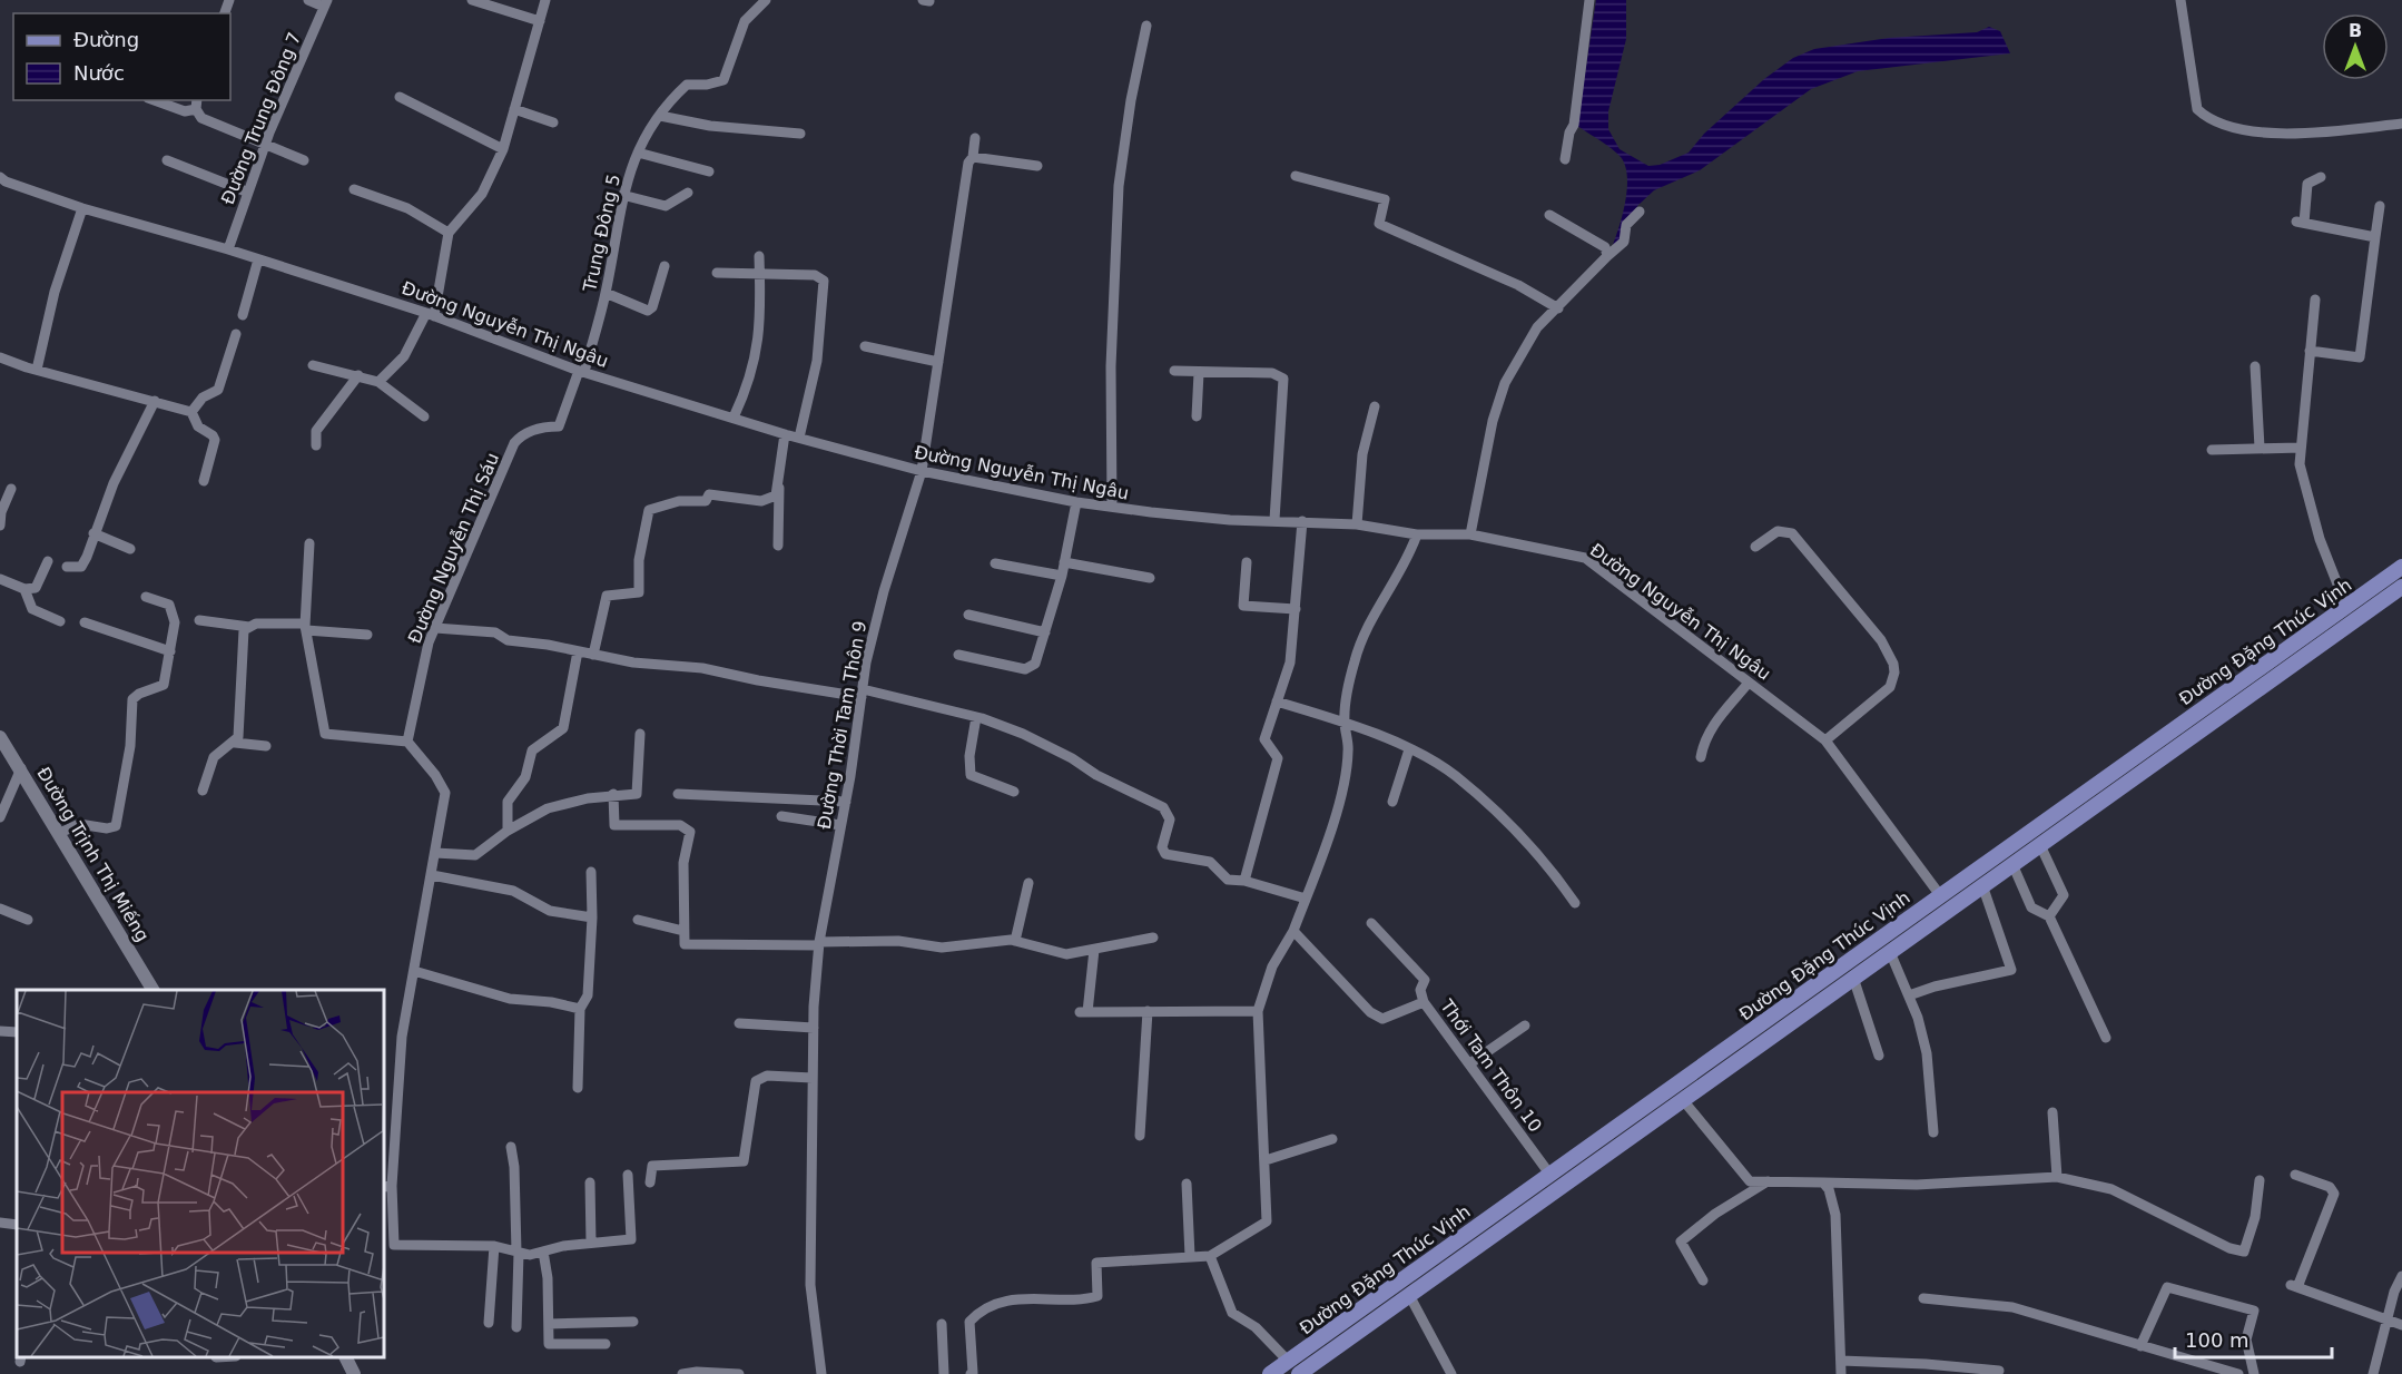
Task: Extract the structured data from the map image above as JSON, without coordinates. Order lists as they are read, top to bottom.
{
  "streets": {
    "main road": ["Đường Đặng Thúc Vịnh", "Đường Trịnh Thị Miếng"],
    "street": [
      "Đường Trung Đông 7",
      "Trung Đông 5",
      "Đường Nguyễn Thị Ngâu",
      "Đường Nguyễn Thị Sáu",
      "Đường Thời Tam Thôn 9",
      "Thới Tam Thôn 10"
    ]
  },
  "crossings": [
    ["Đường Trung Đông 7", "Đường Nguyễn Thị Ngâu"],
    ["Trung Đông 5", "Đường Nguyễn Thị Ngâu"],
    ["Trung Đông 5", "Đường Nguyễn Thị Sáu"],
    ["Đường Nguyễn Thị Ngâu", "Đường Nguyễn Thị Sáu"],
    ["Đường Nguyễn Thị Ngâu", "Đường Đặng Thúc Vịnh"],
    ["Đường Nguyễn Thị Ngâu", "Đường Thời Tam Thôn 9"],
    ["Đường Đặng Thúc Vịnh", "Thới Tam Thôn 10"]
  ],
  "legend": ["Đường", "Nước"],
  "scale_bar": "100 m",
  "north": "top"
}
